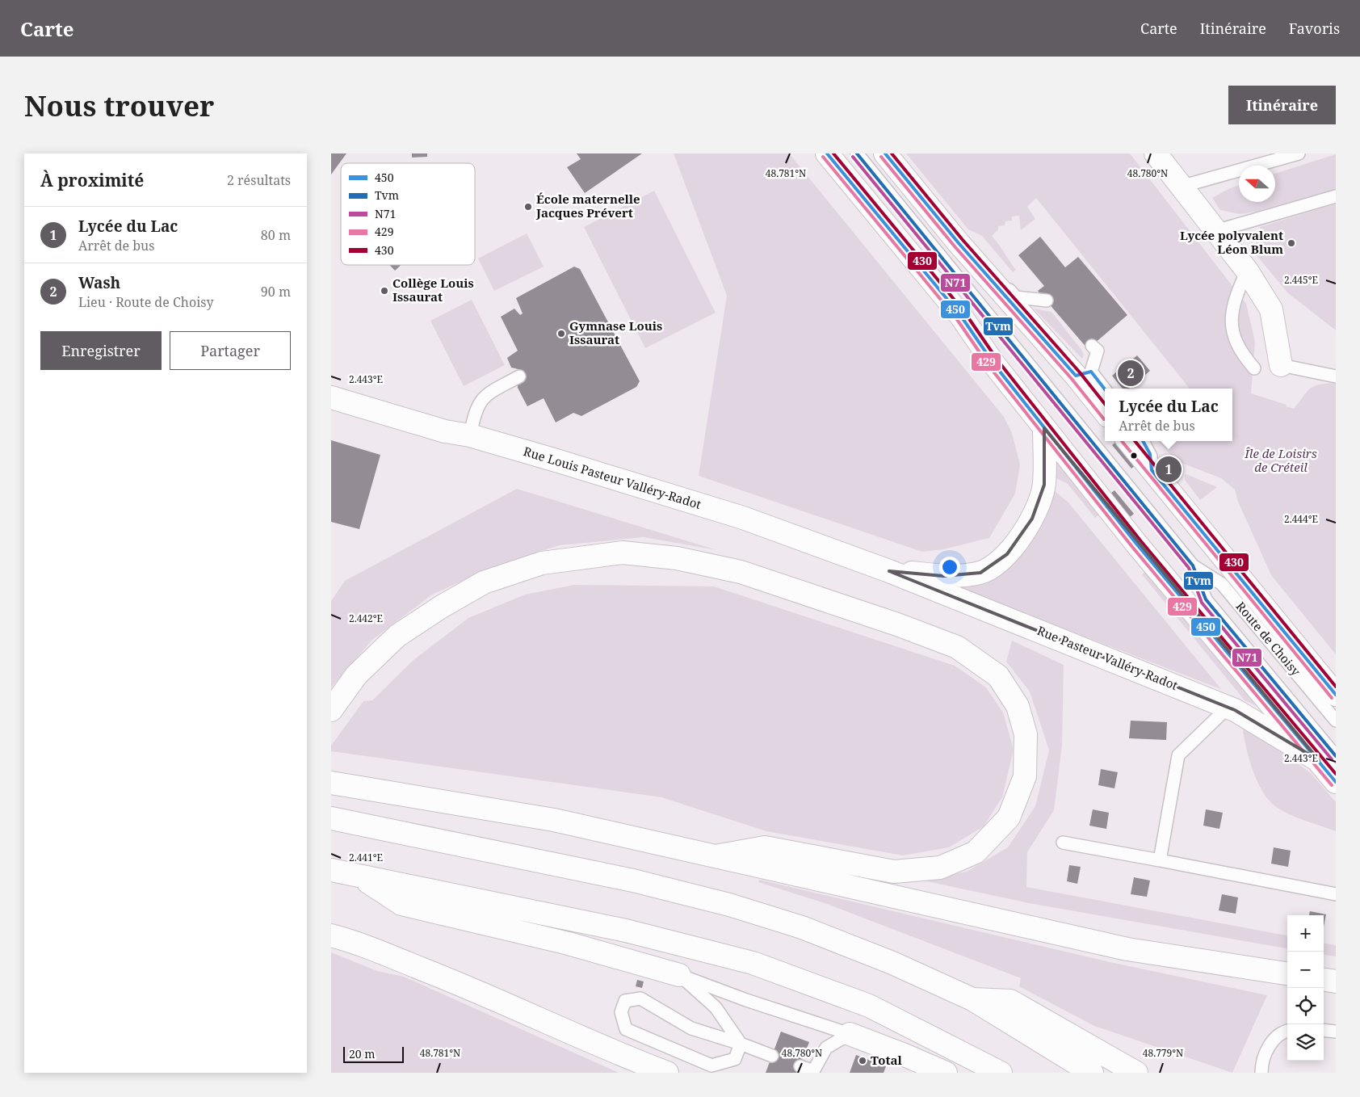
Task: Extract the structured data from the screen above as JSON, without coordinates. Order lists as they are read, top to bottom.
{
  "streets": {
    "main road": ["Rue Louis Pasteur Valléry-Radot", "Route de Choisy", "Rue Pasteur Valléry-Radot"]
  },
  "crossings": [
    ["Rue Louis Pasteur Valléry-Radot", "Rue Pasteur Valléry-Radot"],
    ["Route de Choisy", "Rue Pasteur Valléry-Radot"]
  ],
  "parks": ["Île de Loisirs de Créteil"],
  "places": [
    "École maternelle Jacques Prévert",
    "Lycée polyvalent Léon Blum",
    "Collège Louis Issaurat",
    "Gymnase Louis Issaurat",
    "Total"
  ],
  "lines": [
    "transit line 450",
    "transit line Tvm",
    "transit line 430",
    "transit line N71",
    "transit line 429"
  ],
  "legend": [
    "450",
    "Tvm",
    "N71",
    "429",
    "430"
  ],
  "scale_bar": "20 m",
  "north": "left",
  "page": {
    "header": "Carte",
    "nav": ["Carte", "Itinéraire", "Favoris"],
    "buttons": [
      "Itinéraire",
      ["Enregistrer", "Partager"]
    ],
    "title": "Nous trouver",
    "heading": ["À proximité", "2 résultats"],
    "list": [
      {
        "mark": "1",
        "name": "Lycée du Lac",
        "note": "Arrêt de bus",
        "value": "80 m"
      },
      {
        "mark": "2",
        "name": "Wash",
        "note": "Lieu · Route de Choisy",
        "value": "90 m"
      }
    ],
    "pins": ["2", "1"],
    "popup": ["Lycée du Lac", "Arrêt de bus"],
    "map_buttons": ["+", "−"],
    "scale": "20 m"
  },
  "coordinates": [
    "48.781°N",
    "48.780°N",
    "2.445°E",
    "2.443°E",
    "2.444°E",
    "2.442°E",
    "2.441°E",
    "48.779°N"
  ]
}
